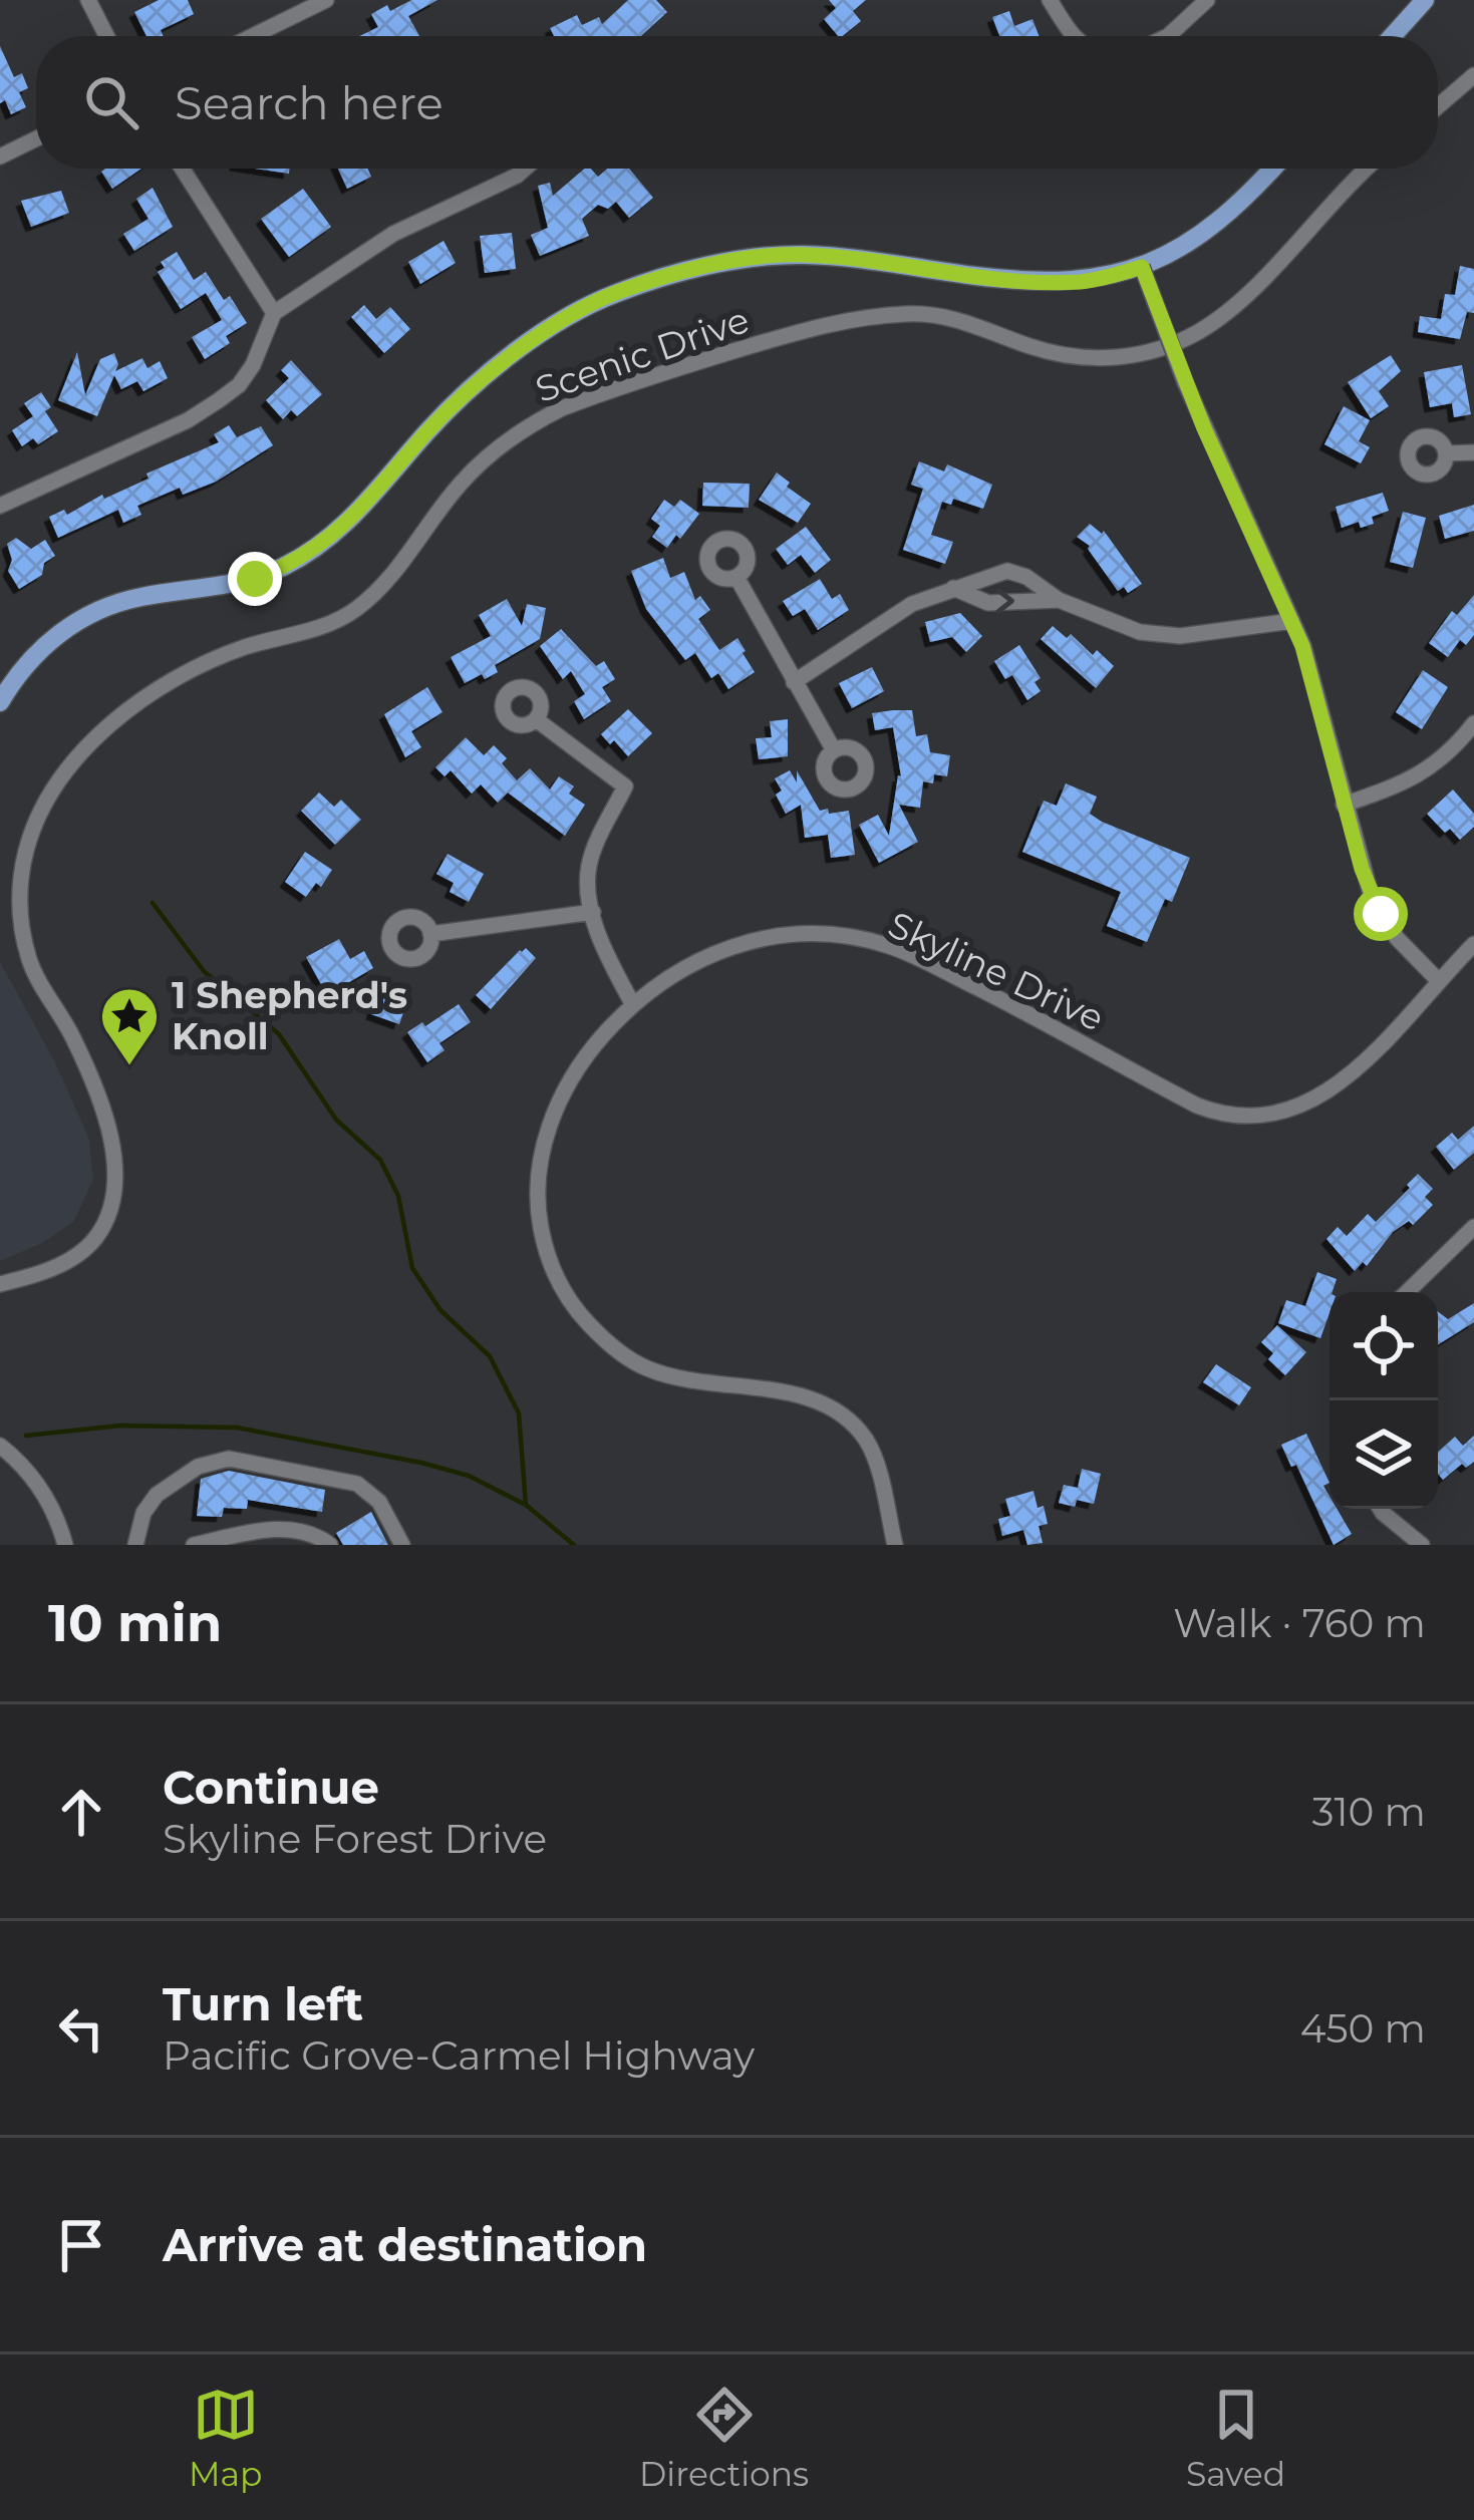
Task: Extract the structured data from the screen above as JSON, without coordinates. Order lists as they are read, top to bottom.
{
  "streets": {
    "street": ["Scenic Drive", "Skyline Drive"]
  },
  "places": {
    "place": ["1 Shepherd's Knoll"]
  },
  "page": {
    "search": "Search here",
    "heading": ["10 min", "Walk · 760 m"],
    "list": [
      ["Continue", "Skyline Forest Drive", "310 m"],
      ["Turn left", "Pacific Grove-Carmel Highway", "450 m"],
      "Arrive at destination"
    ],
    "nav": ["Map", "Directions", "Saved"]
  }
}
